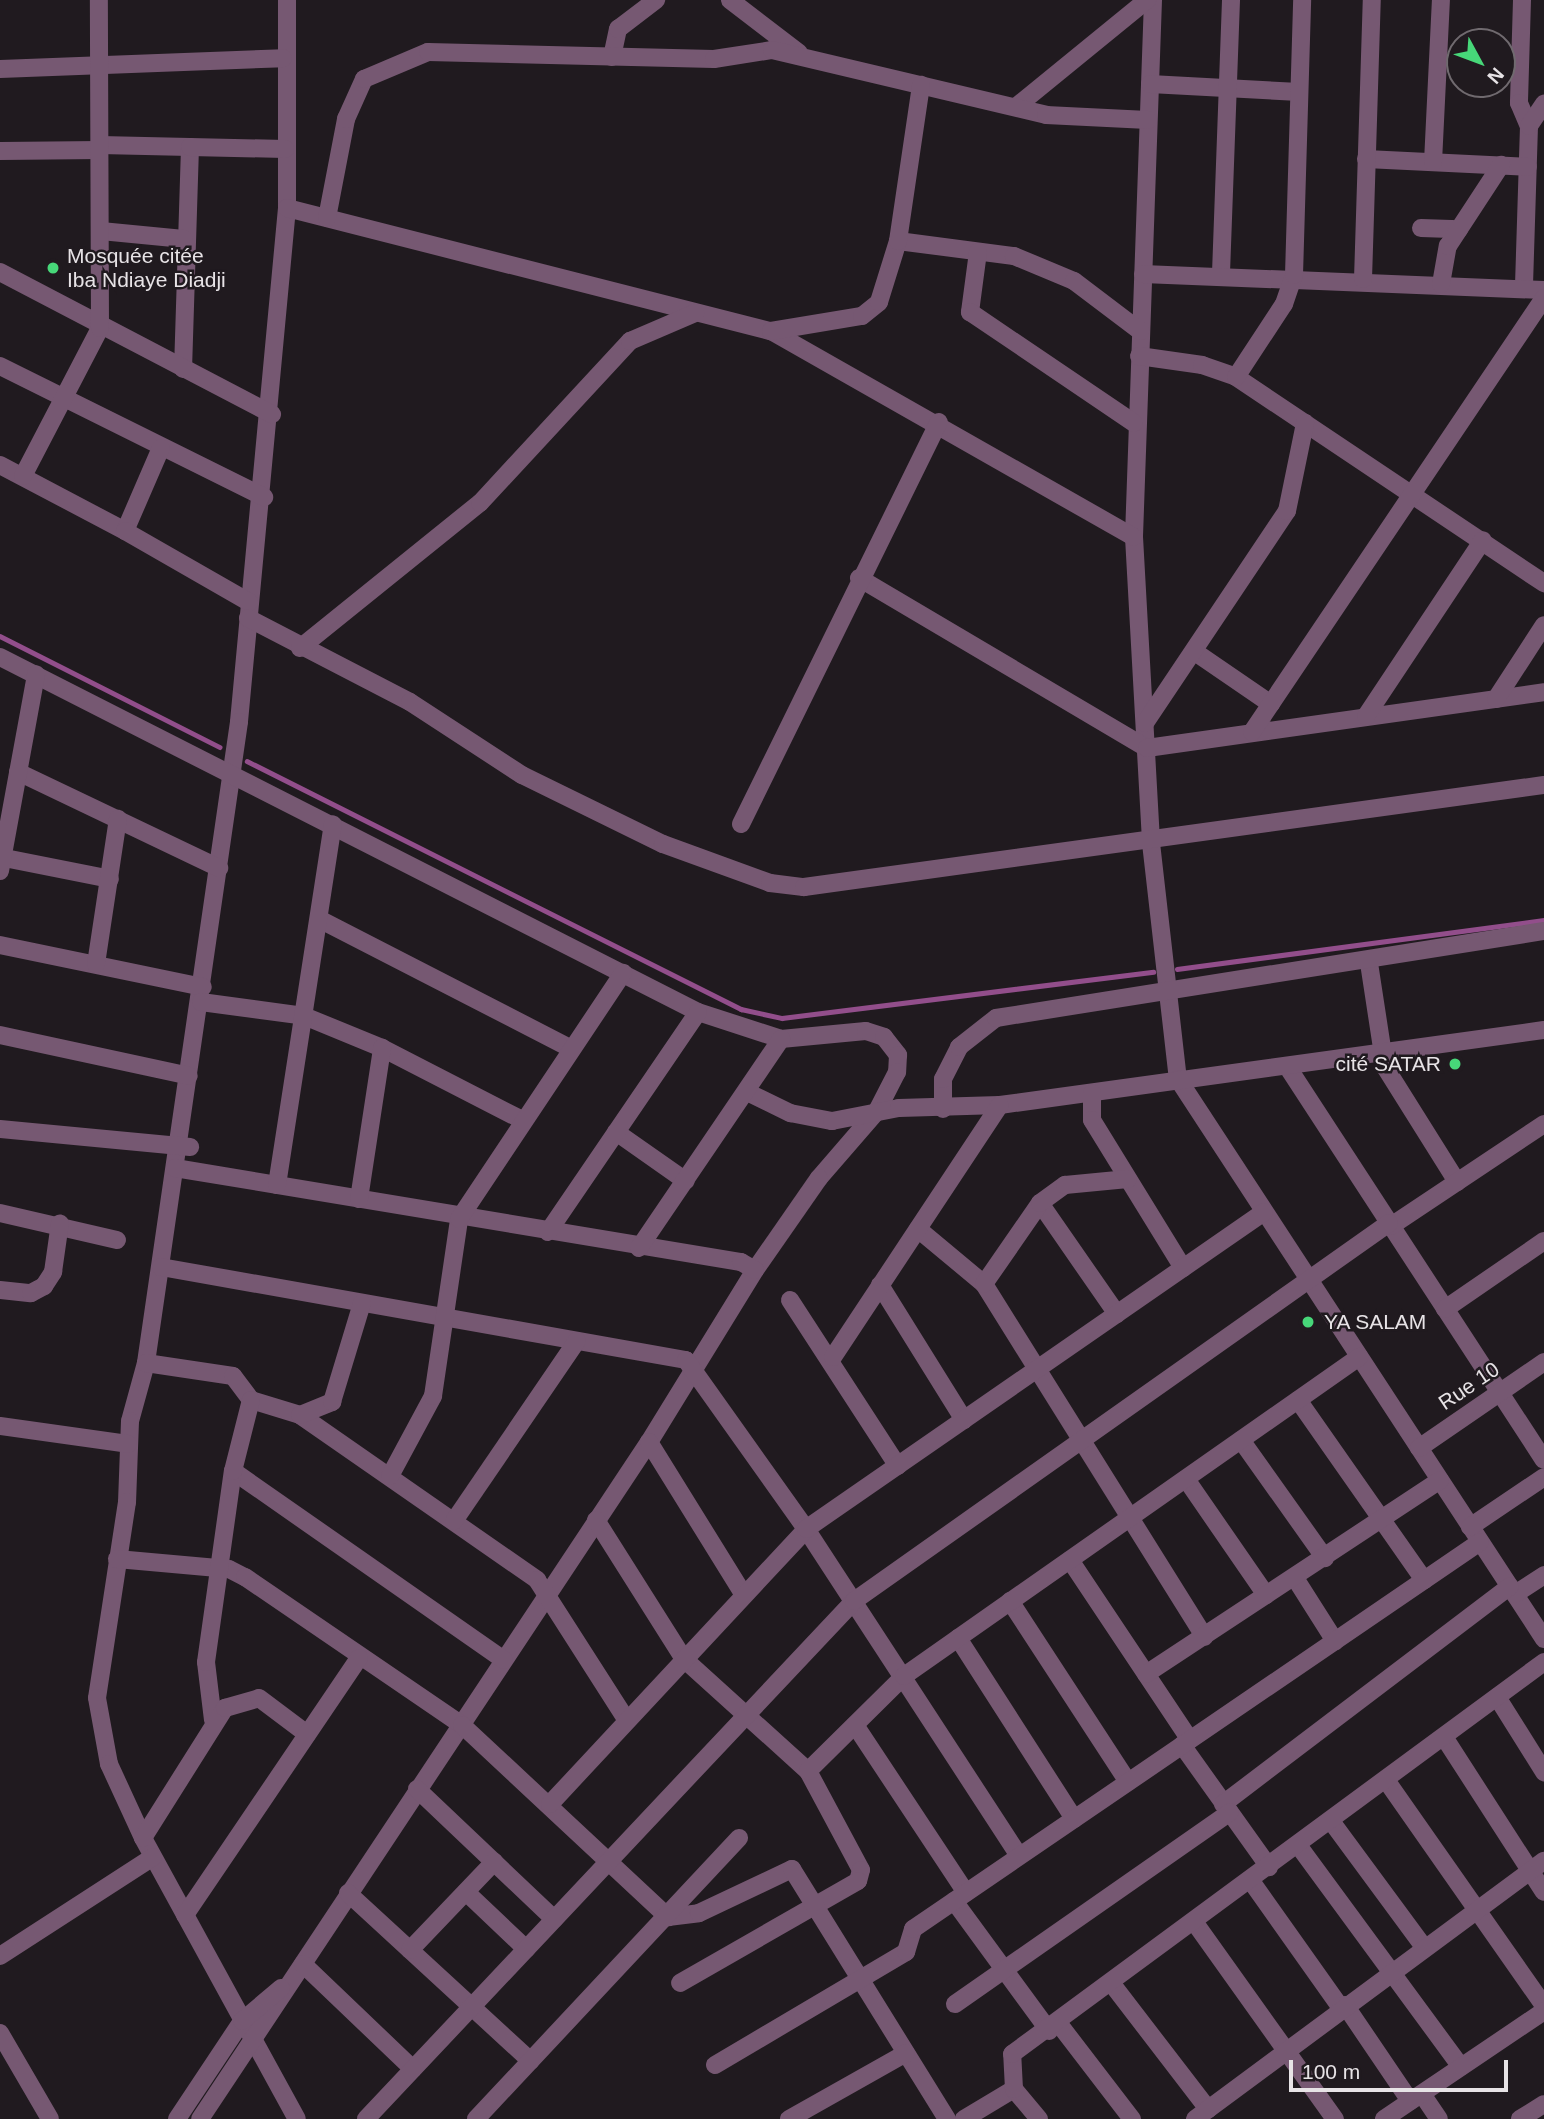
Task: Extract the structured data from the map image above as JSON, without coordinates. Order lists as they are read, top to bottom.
{
  "streets": {
    "street": ["Rue 10"]
  },
  "places": ["Mosquée citée Iba Ndiaye Diadji", "cité SATAR", "YA SALAM"],
  "scale_bar": "100 m",
  "north": "bottom right"
}
